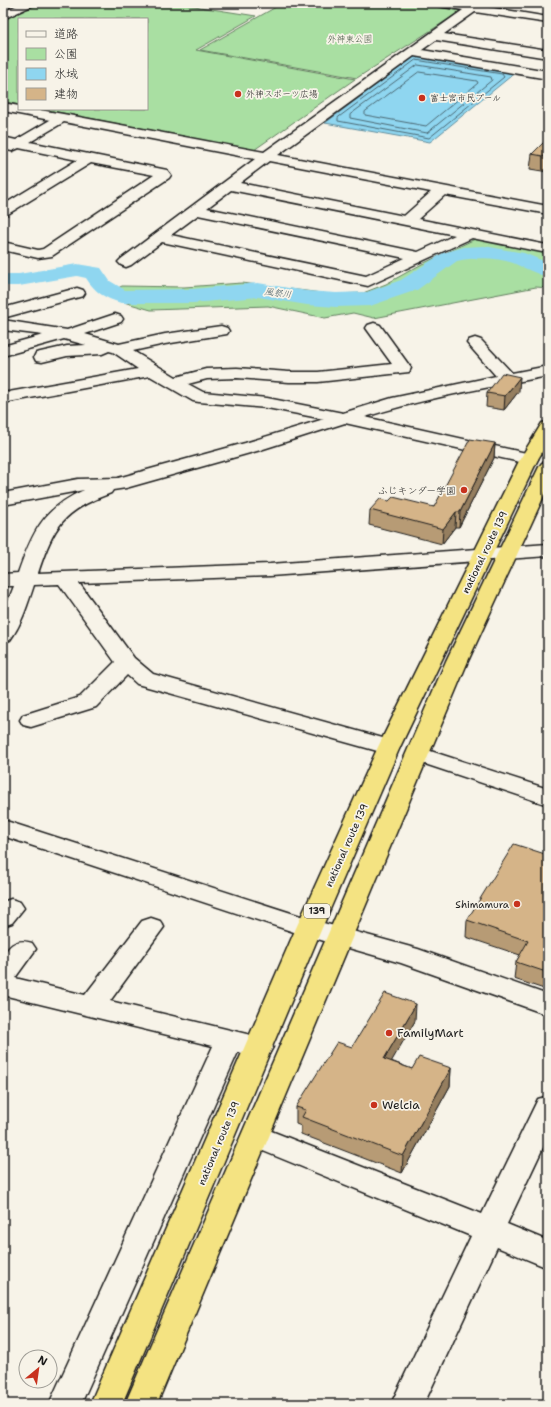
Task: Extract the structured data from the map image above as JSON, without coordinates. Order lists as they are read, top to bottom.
{
  "streets": {
    "highway": ["national route 139", "139"]
  },
  "water": ["風祭川"],
  "parks": ["外神東公園"],
  "places": [
    "外神スポーツ広場",
    "富士宮市民プール",
    "ふじキンダー学園",
    "Shimamura",
    "FamilyMart",
    "Welcia"
  ],
  "legend": [
    "道路",
    "公園",
    "水域",
    "建物"
  ],
  "north": "top right"
}
